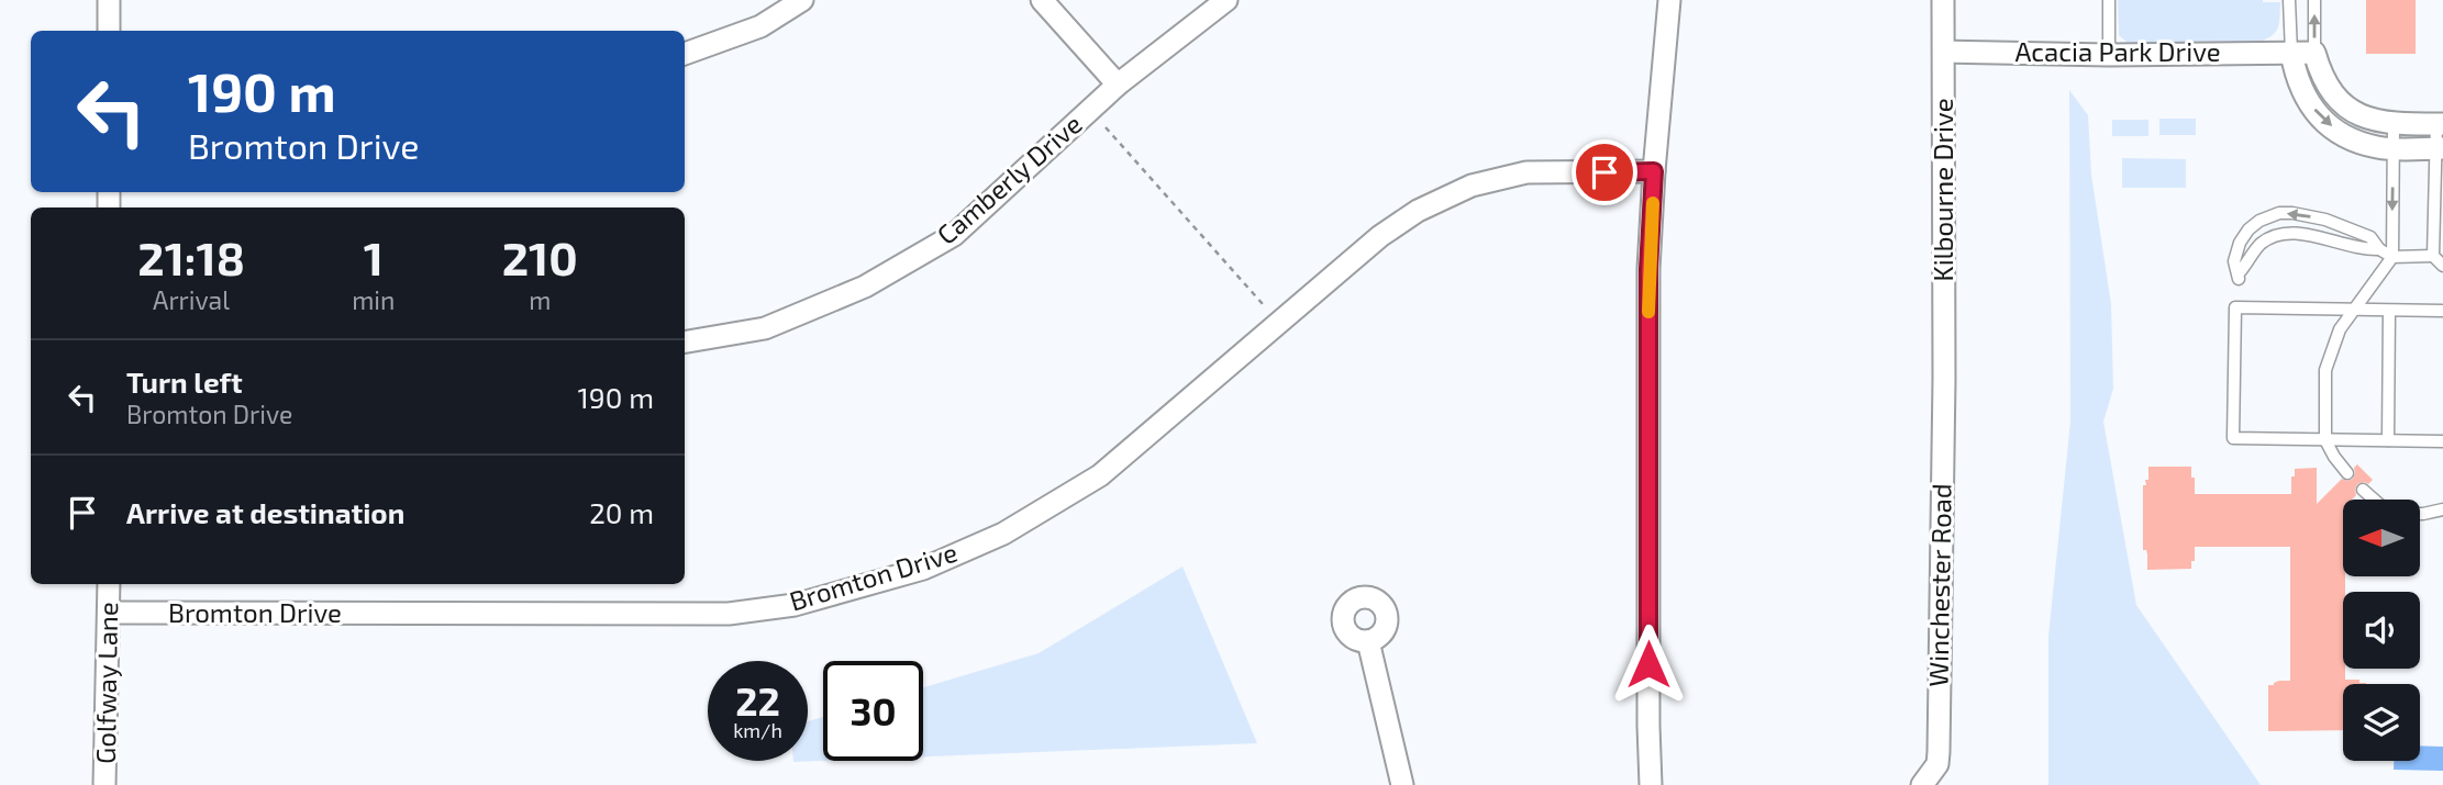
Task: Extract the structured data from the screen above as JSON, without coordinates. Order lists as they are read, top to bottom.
{
  "streets": {
    "street": [
      "Acacia Park Drive",
      "Camberly Drive",
      "Kilbourne Drive",
      "Bromton Drive",
      "Winchester Road",
      "Golfway Lane"
    ]
  },
  "crossings": [
    ["Acacia Park Drive", "Kilbourne Drive"],
    ["Kilbourne Drive", "Winchester Road"],
    ["Bromton Drive", "Golfway Lane"]
  ],
  "north": "left",
  "page": {
    "turn": ["190 m", "Bromton Drive"],
    "eta": [
      "21:18",
      "Arrival",
      "1",
      "min",
      "210",
      "m"
    ],
    "list": [
      {
        "name": "Turn left",
        "note": "Bromton Drive",
        "value": "190 m"
      },
      {
        "name": "Arrive at destination",
        "value": "20 m"
      }
    ],
    "speed": "22 km/h",
    "limit": "30"
  }
}
